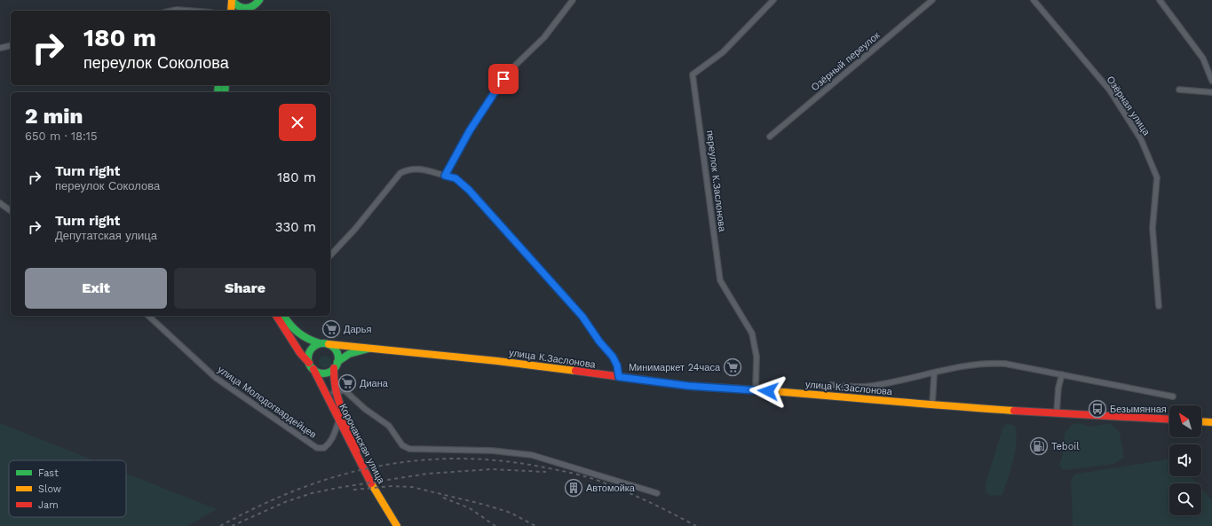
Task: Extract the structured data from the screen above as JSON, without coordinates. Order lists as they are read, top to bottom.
{
  "streets": {
    "street": [
      "Озёрный переулок",
      "Озёрная улица",
      "переулок К.Заслонова",
      "улица К.Заслонова",
      "улица Молодогвардейцев",
      "Корочанская улица"
    ]
  },
  "crossings": [
    ["переулок К.Заслонова", "улица К.Заслонова"],
    ["улица К.Заслонова", "Корочанская улица"],
    ["улица Молодогвардейцев", "Корочанская улица"]
  ],
  "places": {
    "supermarket": ["Дарья", "Минимаркет 24часа", "Диана"],
    "bus stop": ["Безымянная"],
    "fuel station": ["Teboil"],
    "building": ["Автомойка"]
  },
  "legend": ["Fast", "Slow", "Jam"],
  "north": "top left",
  "page": {
    "turn": ["180 m", "переулок Соколова"],
    "heading": ["2 min", "650 m · 18:15"],
    "list": [
      {
        "name": "Turn right",
        "note": "переулок Соколова",
        "value": "180 m"
      },
      {
        "name": "Turn right",
        "note": "Депутатская улица",
        "value": "330 m"
      }
    ],
    "buttons": ["Exit", "Share"]
  }
}
